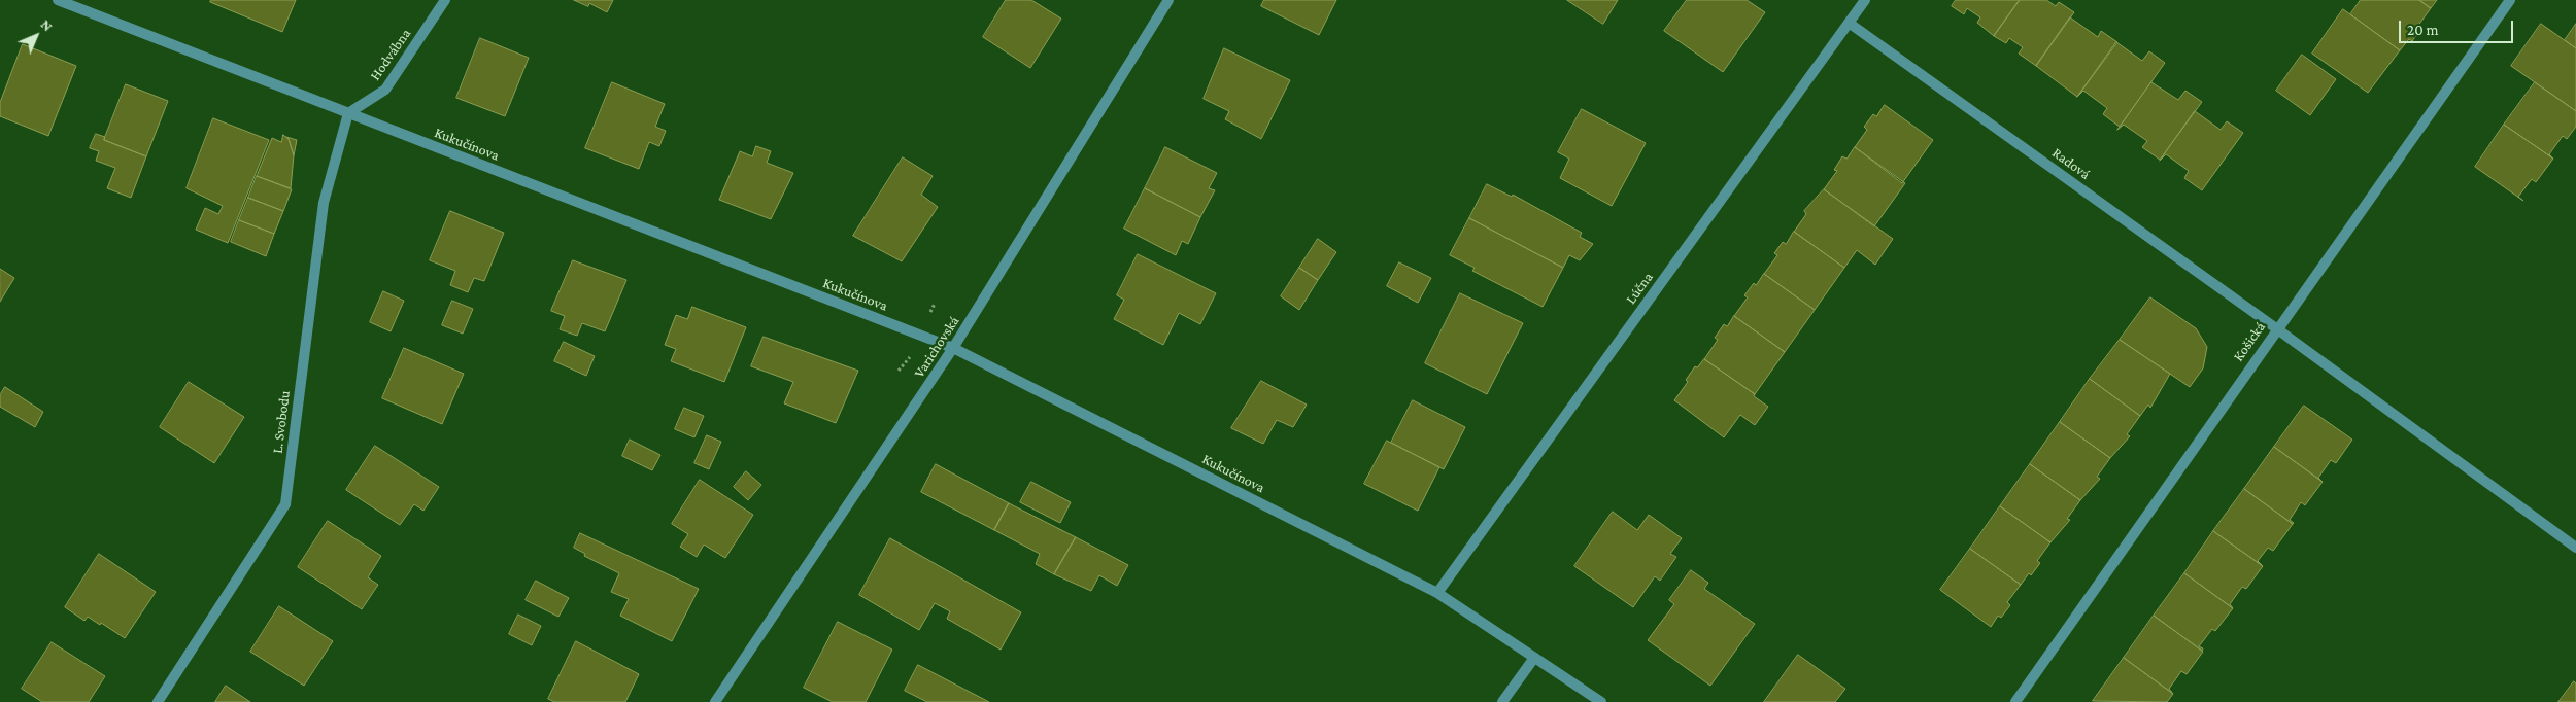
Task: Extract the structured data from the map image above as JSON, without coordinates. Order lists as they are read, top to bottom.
{
  "streets": {
    "street": [
      "Hodvábna",
      "Kukučínova",
      "Radová",
      "Lúčna",
      "Košická",
      "Varichovská",
      "L. Svobodu"
    ]
  },
  "crossings": [
    ["Hodvábna", "Kukučínova"],
    ["Hodvábna", "L. Svobodu"],
    ["Kukučínova", "Lúčna"],
    ["Kukučínova", "Varichovská"],
    ["Kukučínova", "L. Svobodu"],
    ["Radová", "Lúčna"],
    ["Radová", "Košická"]
  ],
  "scale_bar": "20 m",
  "north": "top right"
}
